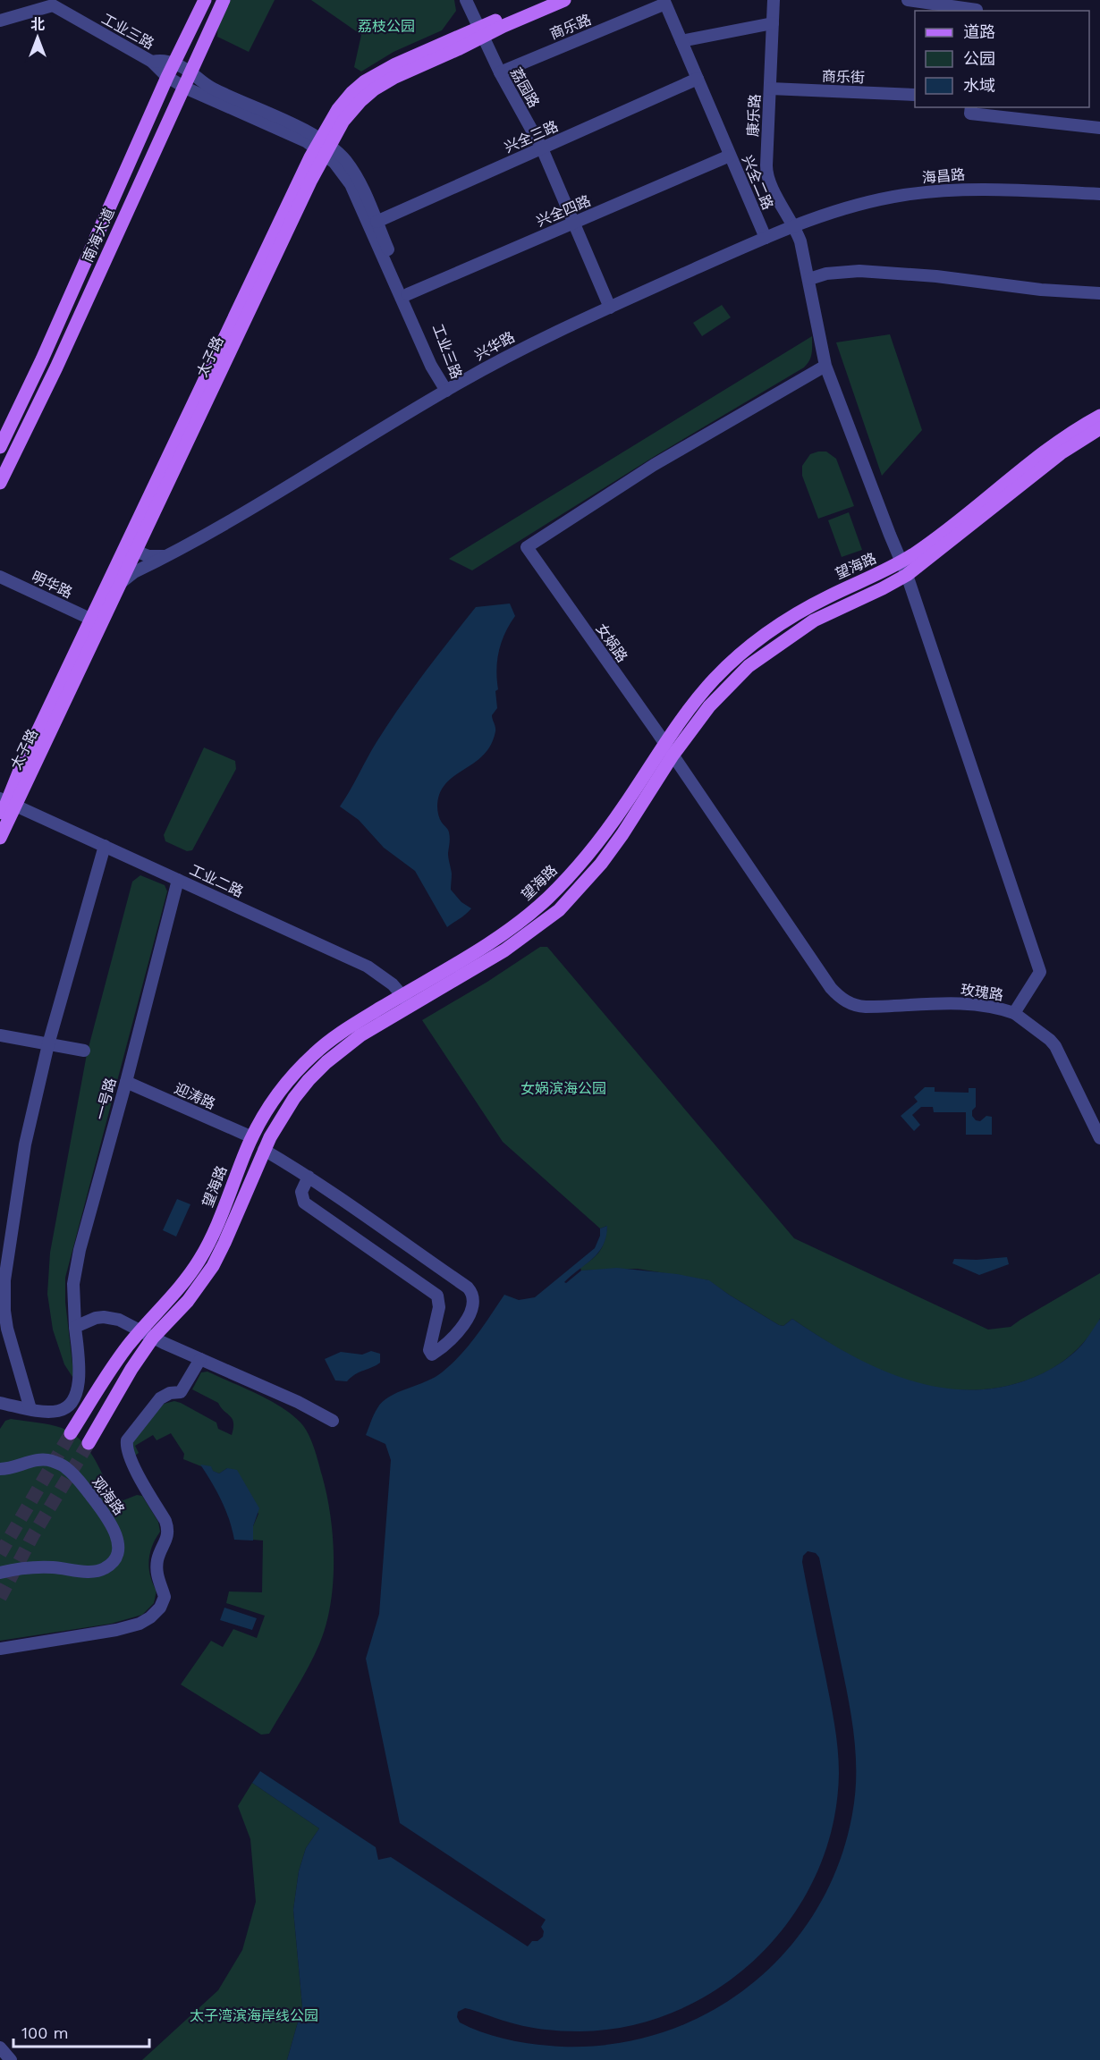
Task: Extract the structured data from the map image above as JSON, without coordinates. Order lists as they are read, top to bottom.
{
  "streets": {
    "main road": ["南海大道", "太子路", "望海路"],
    "street": [
      "商乐路",
      "工业三路",
      "商乐街",
      "荔园路",
      "康乐路",
      "兴全三路",
      "海昌路",
      "兴全二路",
      "兴全四路",
      "兴华路",
      "明华路",
      "女娲路",
      "工业二路",
      "玫瑰路",
      "迎涛路",
      "一号路",
      "观海路"
    ]
  },
  "crossings": [
    ["商乐路", "荔园路"],
    ["商乐路", "兴全三路"],
    ["商乐路", "兴全二路"],
    ["工业三路", "兴全三路"],
    ["工业三路", "兴全四路"],
    ["工业三路", "南海大道"],
    ["工业三路", "兴华路"],
    ["工业三路", "太子路"],
    ["商乐街", "康乐路"],
    ["荔园路", "兴全三路"],
    ["荔园路", "兴全四路"],
    ["荔园路", "兴华路"],
    ["荔园路", "太子路"],
    ["康乐路", "海昌路"],
    ["康乐路", "兴华路"],
    ["康乐路", "望海路"],
    ["康乐路", "女娲路"],
    ["康乐路", "玫瑰路"],
    ["兴全三路", "兴全二路"],
    ["海昌路", "兴华路"],
    ["兴全二路", "兴全四路"],
    ["兴全二路", "兴华路"],
    ["兴华路", "太子路"],
    ["太子路", "明华路"],
    ["太子路", "工业二路"],
    ["望海路", "女娲路"],
    ["望海路", "工业二路"],
    ["望海路", "玫瑰路"],
    ["望海路", "迎涛路"],
    ["女娲路", "玫瑰路"],
    ["工业二路", "一号路"],
    ["迎涛路", "一号路"]
  ],
  "parks": ["荔枝公园", "女娲滨海公园", "太子湾滨海岸线公园"],
  "legend": ["道路", "公园", "水域"],
  "scale_bar": "100 m",
  "north": "top"
}
